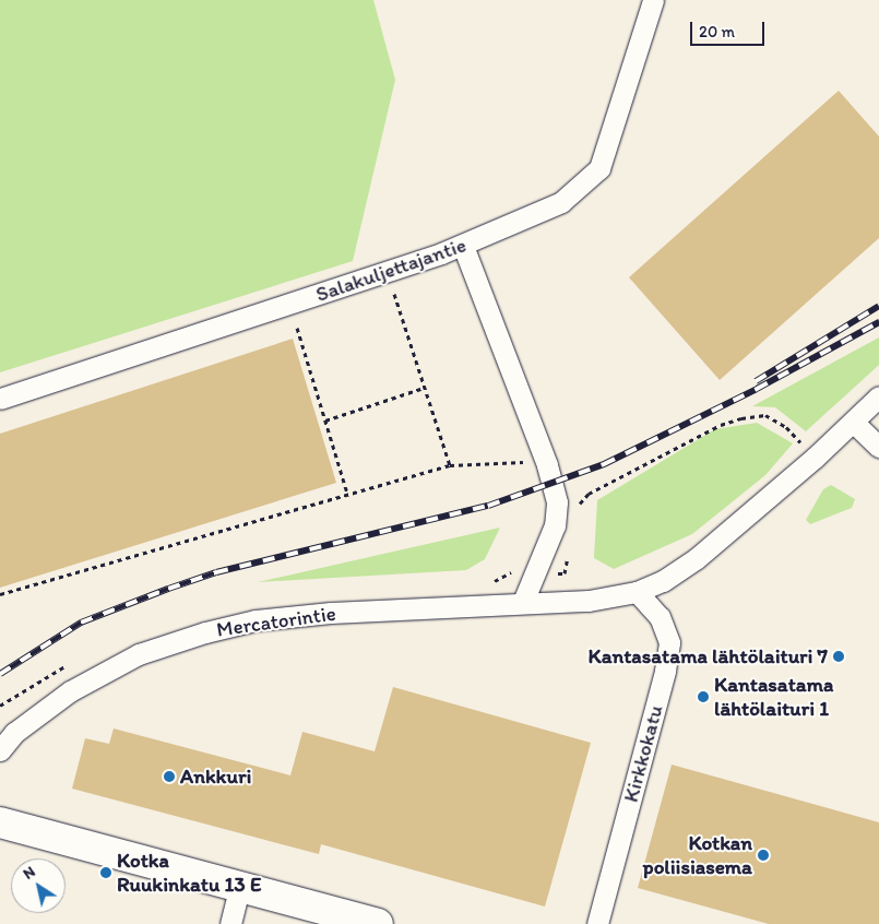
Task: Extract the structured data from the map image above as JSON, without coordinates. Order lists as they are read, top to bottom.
{
  "streets": {
    "street": ["Salakuljettajantie", "Mercatorintie", "Kirkkokatu"]
  },
  "crossings": [
    ["Mercatorintie", "Kirkkokatu"]
  ],
  "places": [
    "Kantasatama lähtölaituri 7",
    "Kantasatama lähtölaituri 1",
    "Ankkuri",
    "Kotkan poliisiasema",
    "Kotka Ruukinkatu 13 E"
  ],
  "scale_bar": "20 m",
  "north": "top left"
}
